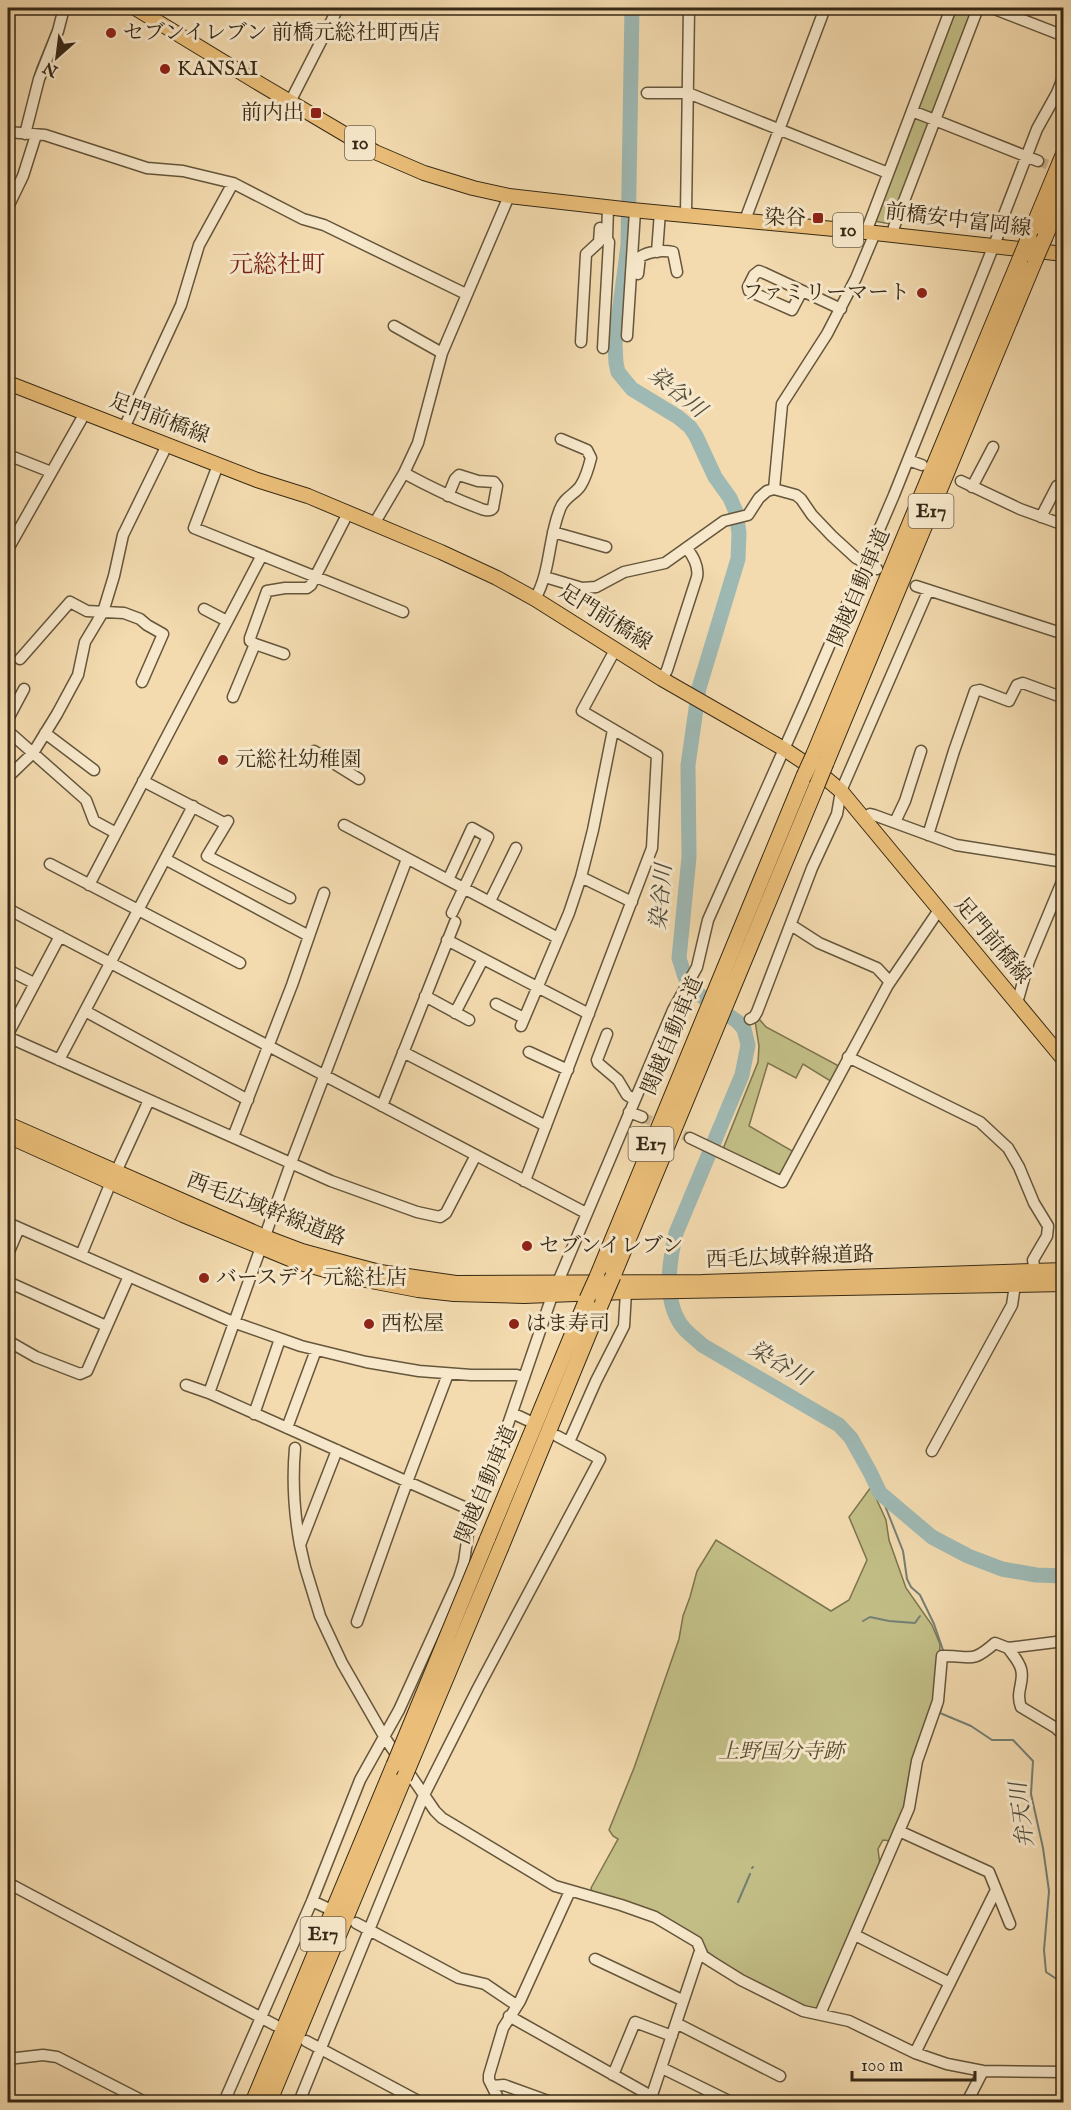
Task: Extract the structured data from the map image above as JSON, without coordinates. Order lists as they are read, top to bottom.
{
  "streets": {
    "highway": ["E17", "関越自動車道"],
    "main road": [
      "10",
      "前橋安中富岡線",
      "足門前橋線",
      "西毛広域幹線道路"
    ]
  },
  "crossings": [
    ["10", "前橋安中富岡線"]
  ],
  "districts": ["元総社町"],
  "water": ["染谷川", "弁天川"],
  "parks": ["上野国分寺跡"],
  "places": {
    "other": [
      "セブンイレブン 前橋元総社町西店",
      "KANSAI",
      "ファミリーマート",
      "元総社幼稚園",
      "セブンイレブン",
      "バースデイ 元総社店",
      "西松屋",
      "はま寿司"
    ],
    "transit": ["前内出", "染谷"]
  },
  "scale_bar": "100 m",
  "north": "bottom left"
}
